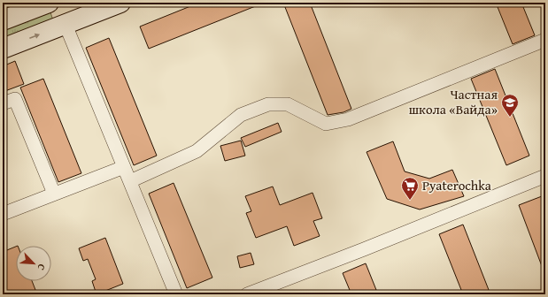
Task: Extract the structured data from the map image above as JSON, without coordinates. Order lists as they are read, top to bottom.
{
  "places": {
    "school or university": ["Частная школа «Вайда»"],
    "supermarket": ["Pyaterochka"]
  },
  "north": "bottom right"
}
